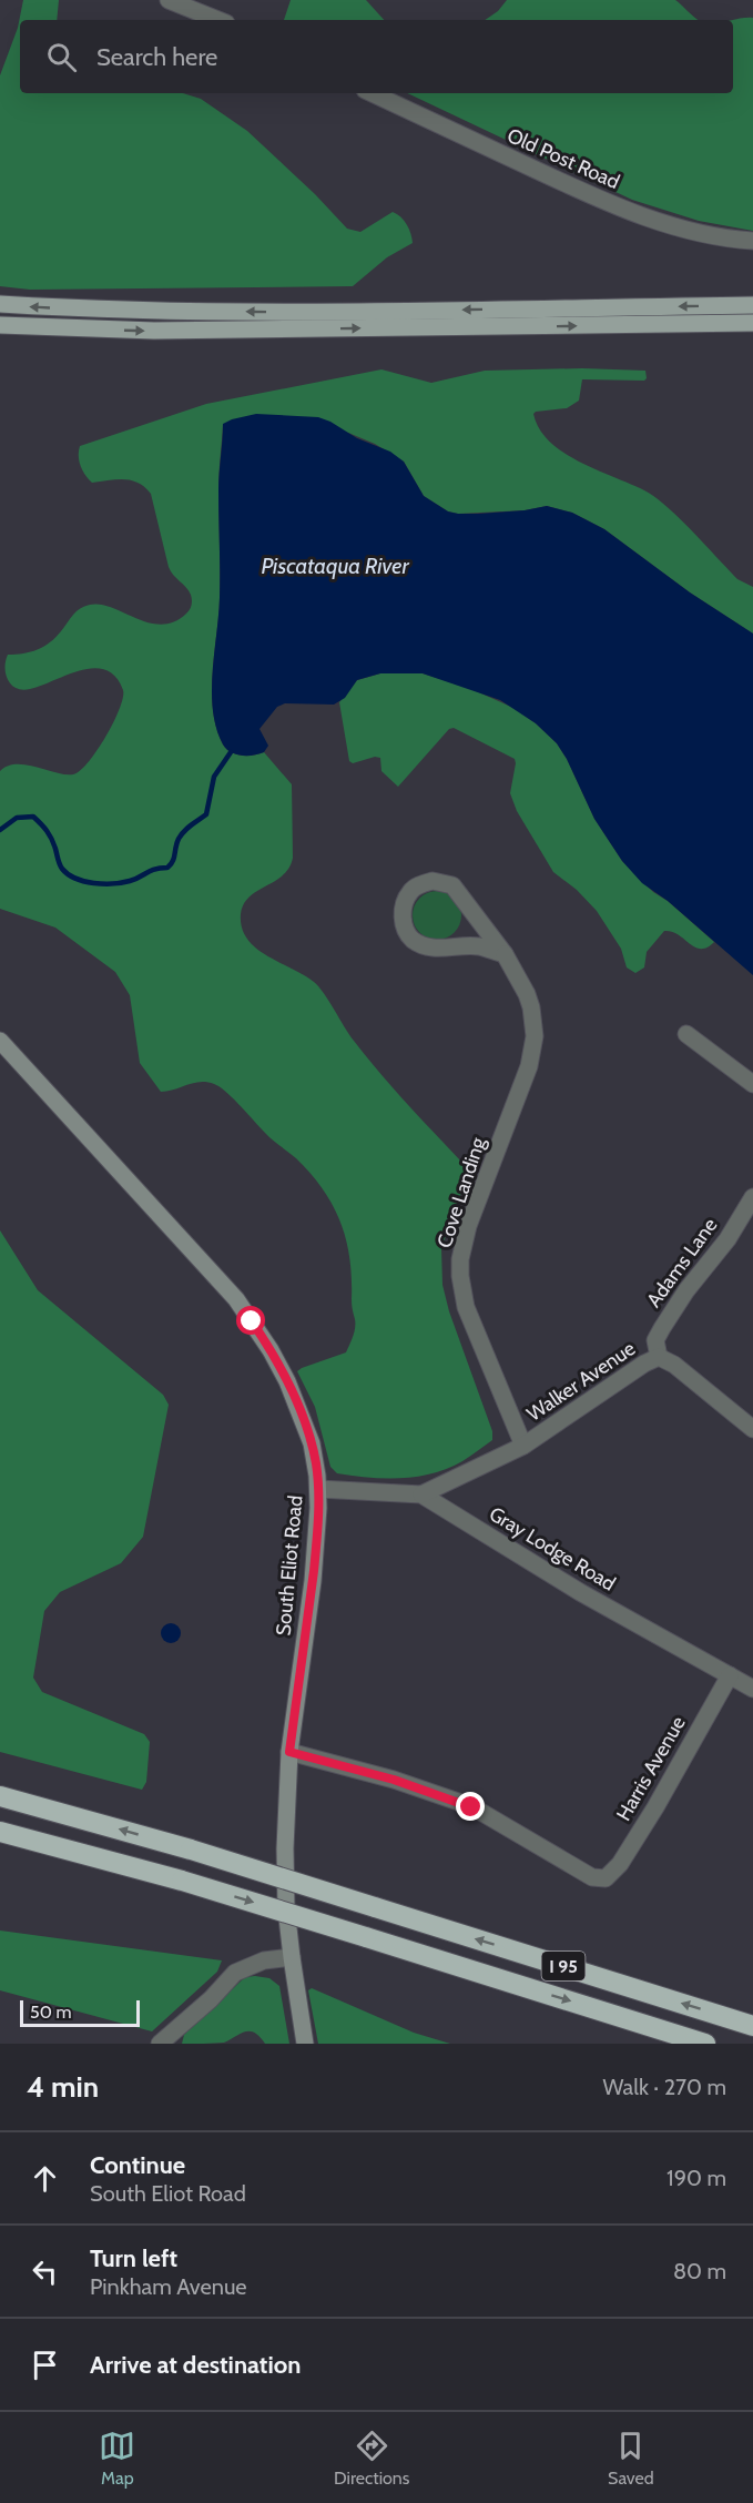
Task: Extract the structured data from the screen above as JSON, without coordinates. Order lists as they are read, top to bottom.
{
  "streets": {
    "highway": ["I 95"],
    "main road": ["South Eliot Road"],
    "street": [
      "Old Post Road",
      "Cove Landing",
      "Adams Lane",
      "Walker Avenue",
      "Gray Lodge Road",
      "Harris Avenue"
    ]
  },
  "crossings": [
    ["Cove Landing", "Walker Avenue"],
    ["Adams Lane", "Walker Avenue"],
    ["Walker Avenue", "Gray Lodge Road"],
    ["Gray Lodge Road", "South Eliot Road"],
    ["Gray Lodge Road", "Harris Avenue"],
    ["South Eliot Road", "Harris Avenue"]
  ],
  "water": ["Piscataqua River"],
  "scale_bar": "50 m",
  "page": {
    "search": "Search here",
    "scale": "50 m",
    "heading": ["4 min", "Walk · 270 m"],
    "list": [
      ["Continue", "South Eliot Road", "190 m"],
      ["Turn left", "Pinkham Avenue", "80 m"],
      "Arrive at destination"
    ],
    "nav": ["Map", "Directions", "Saved"]
  }
}
